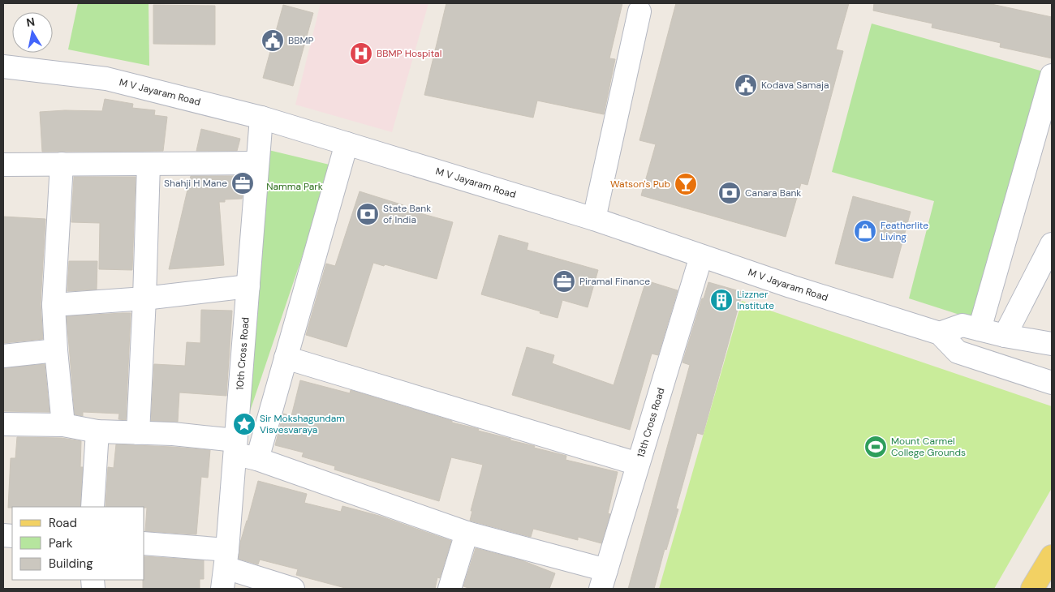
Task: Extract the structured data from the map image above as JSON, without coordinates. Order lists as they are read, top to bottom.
{
  "streets": {
    "street": ["M V Jayaram Road", "10th Cross Road", "13th Cross Road"]
  },
  "crossings": [
    ["M V Jayaram Road", "10th Cross Road"],
    ["M V Jayaram Road", "13th Cross Road"]
  ],
  "parks": ["Namma Park"],
  "places": {
    "public building": ["BBMP", "Kodava Samaja"],
    "hospital": ["BBMP Hospital"],
    "office": ["Shahji H Mane", "Piramal Finance"],
    "bar": ["Watson's Pub"],
    "bank": ["Canara Bank", "State Bank of India"],
    "shop": ["Featherlite Living"],
    "building": ["Lizzner Institute"],
    "place": ["Sir Mokshagundam Visvesvaraya"],
    "sports": ["Mount Carmel College Grounds"]
  },
  "legend": ["Road", "Park", "Building"],
  "north": "top"
}
